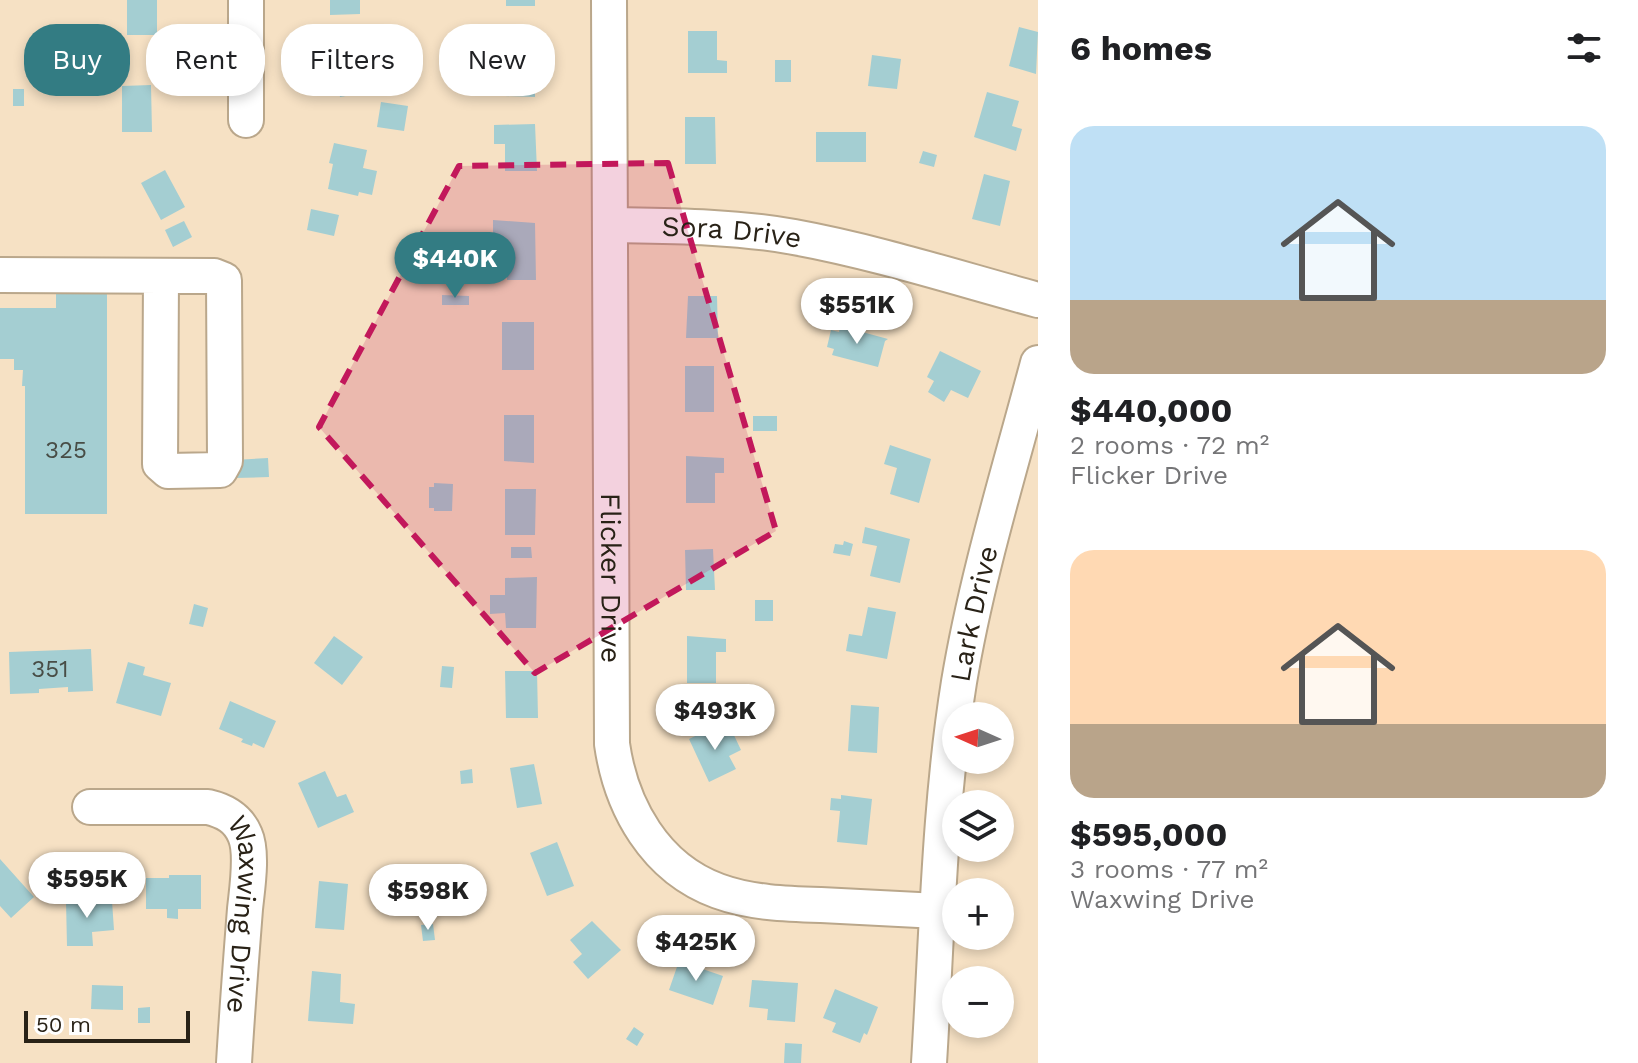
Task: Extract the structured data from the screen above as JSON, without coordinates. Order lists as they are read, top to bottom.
{
  "streets": {
    "street": [
      "Sora Drive",
      "Flicker Drive",
      "Lark Drive",
      "Waxwing Drive"
    ]
  },
  "crossings": [
    ["Sora Drive", "Flicker Drive"],
    ["Flicker Drive", "Lark Drive"]
  ],
  "house_numbers": ["325", "351"],
  "scale_bar": "50 m",
  "north": "left",
  "page": {
    "heading": "6 homes",
    "chip": [
      "Buy",
      "Rent",
      "Filters",
      "New"
    ],
    "list": [
      {
        "name": "$440,000",
        "note": "2 rooms · 72 m² · Flicker Drive"
      },
      {
        "name": "$595,000",
        "note": "3 rooms · 77 m² · Waxwing Drive"
      }
    ],
    "price": [
      "$440K",
      "$551K",
      "$493K",
      "$595K",
      "$598K",
      "$425K"
    ],
    "map_buttons": ["+", "−"],
    "scale": "50 m"
  }
}
